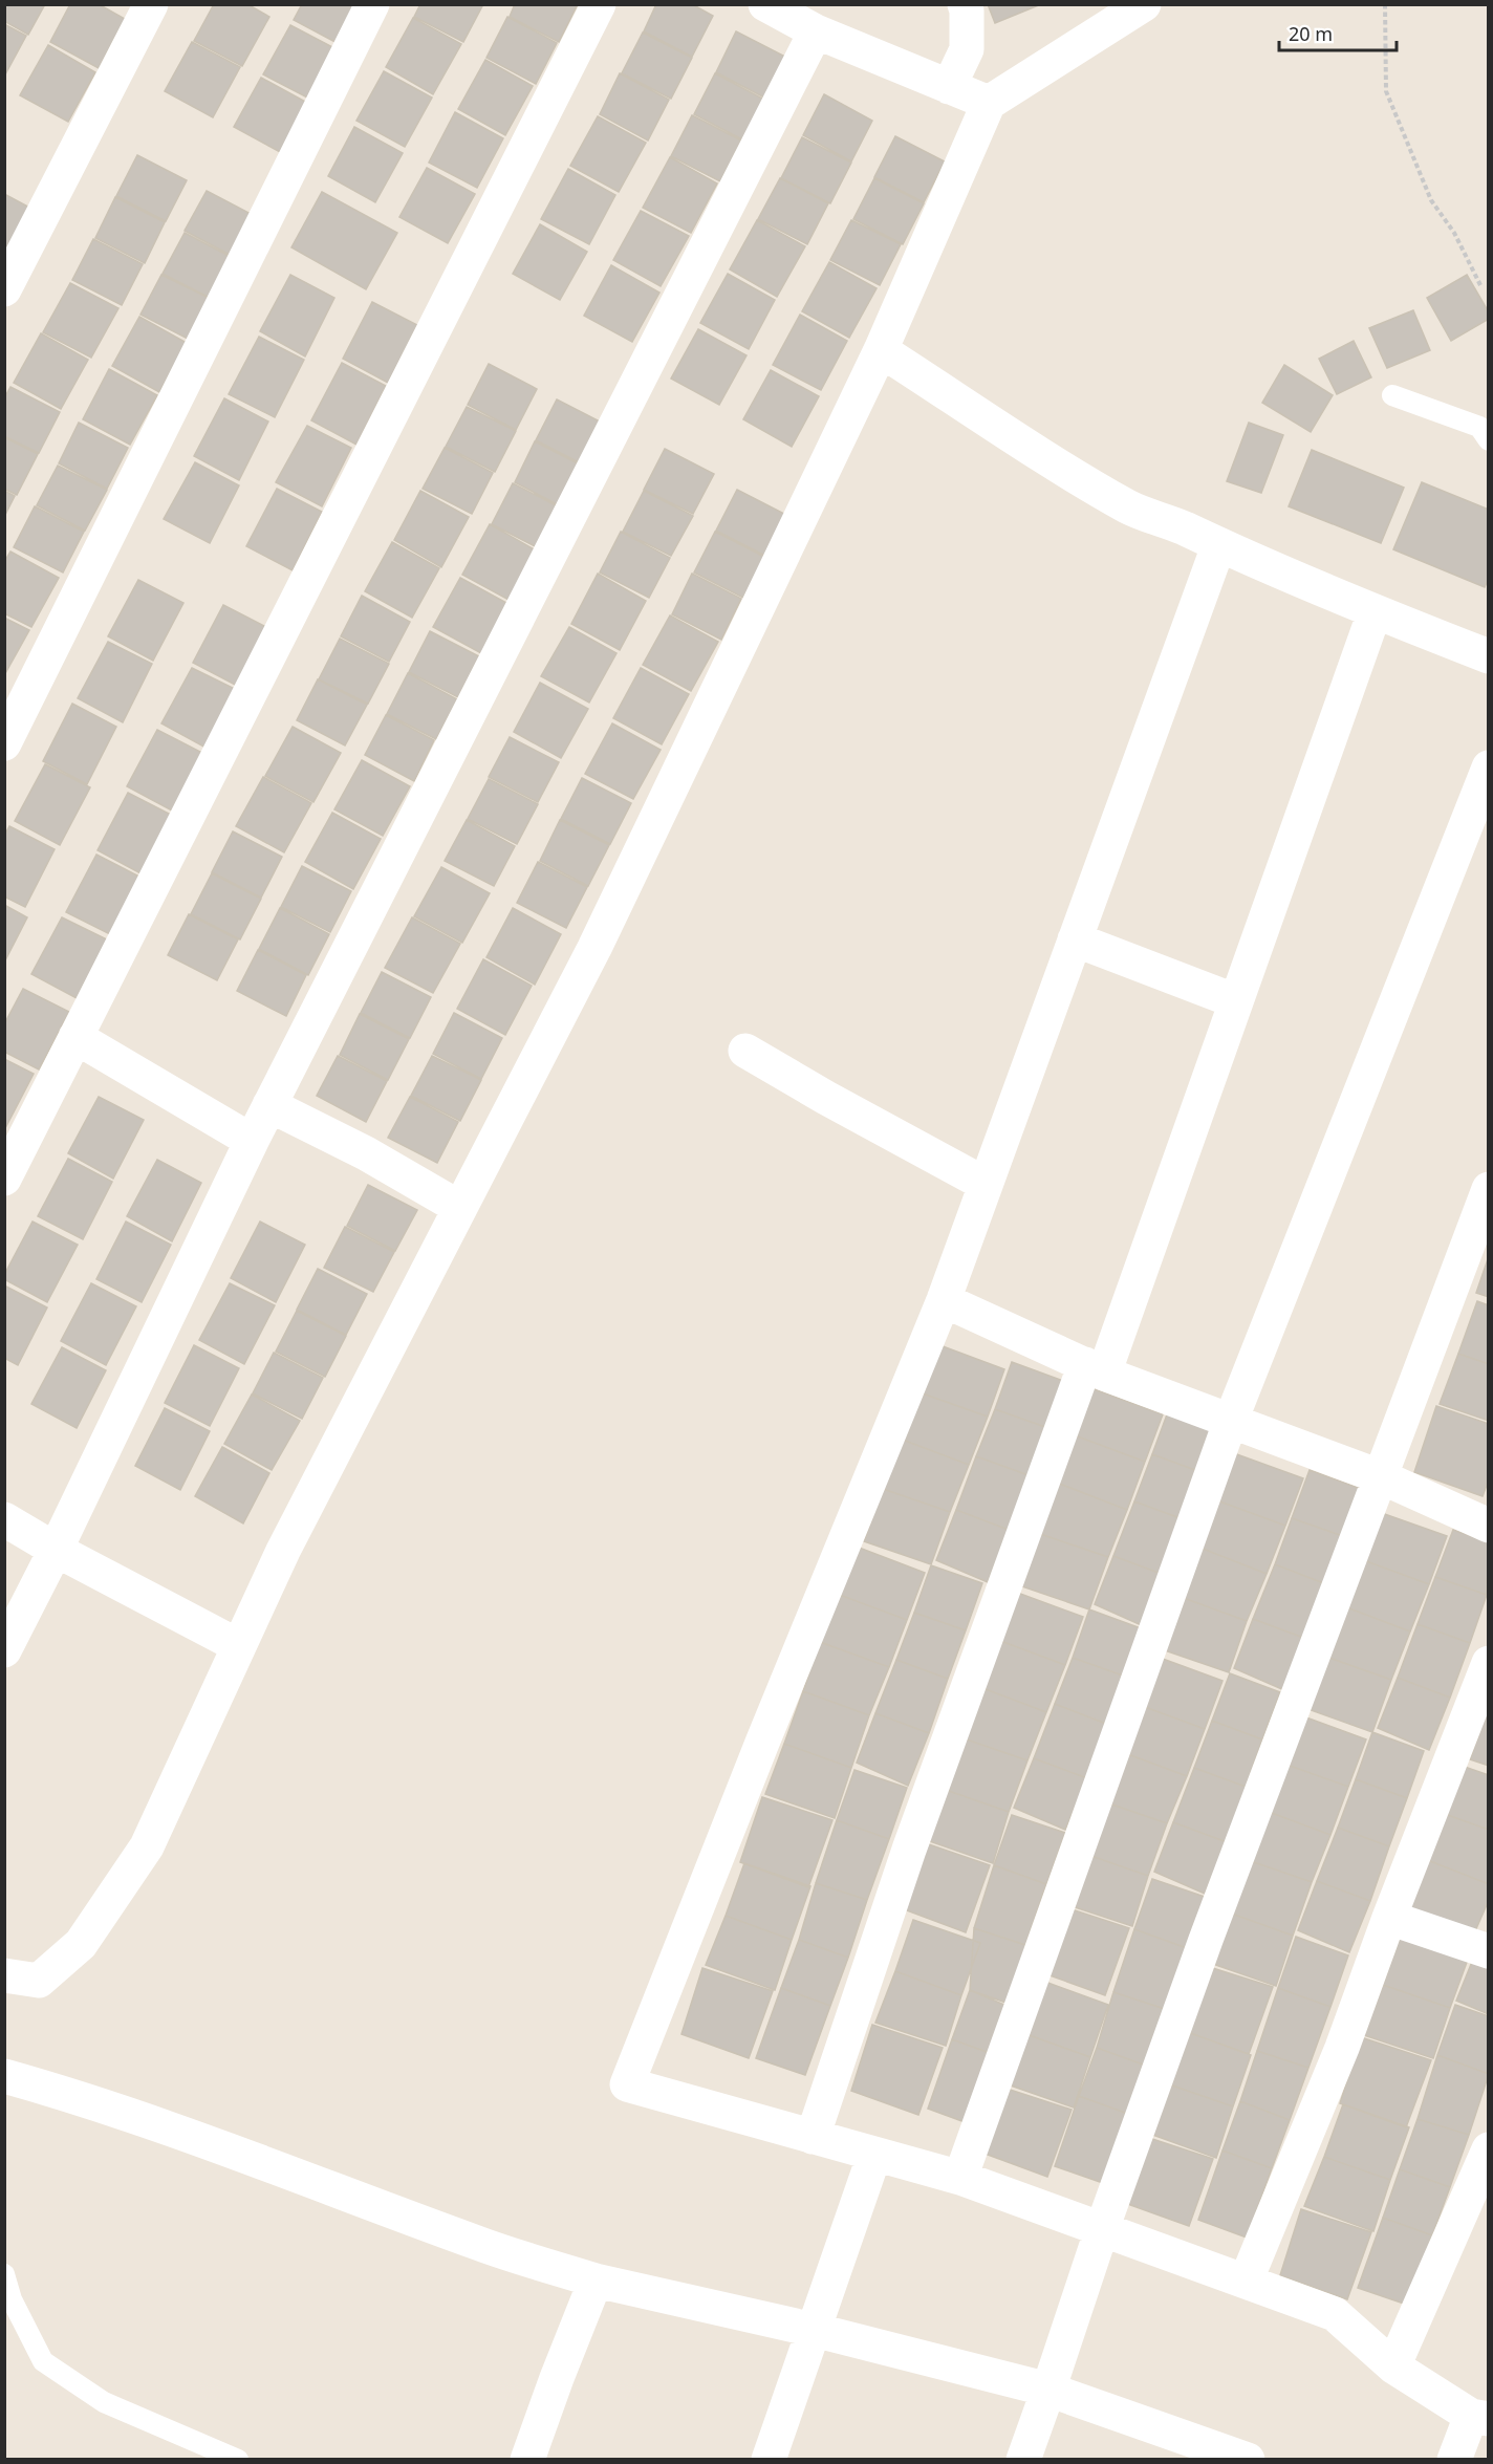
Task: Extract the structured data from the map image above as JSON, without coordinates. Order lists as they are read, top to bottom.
{
  "scale_bar": "20 m"
}
